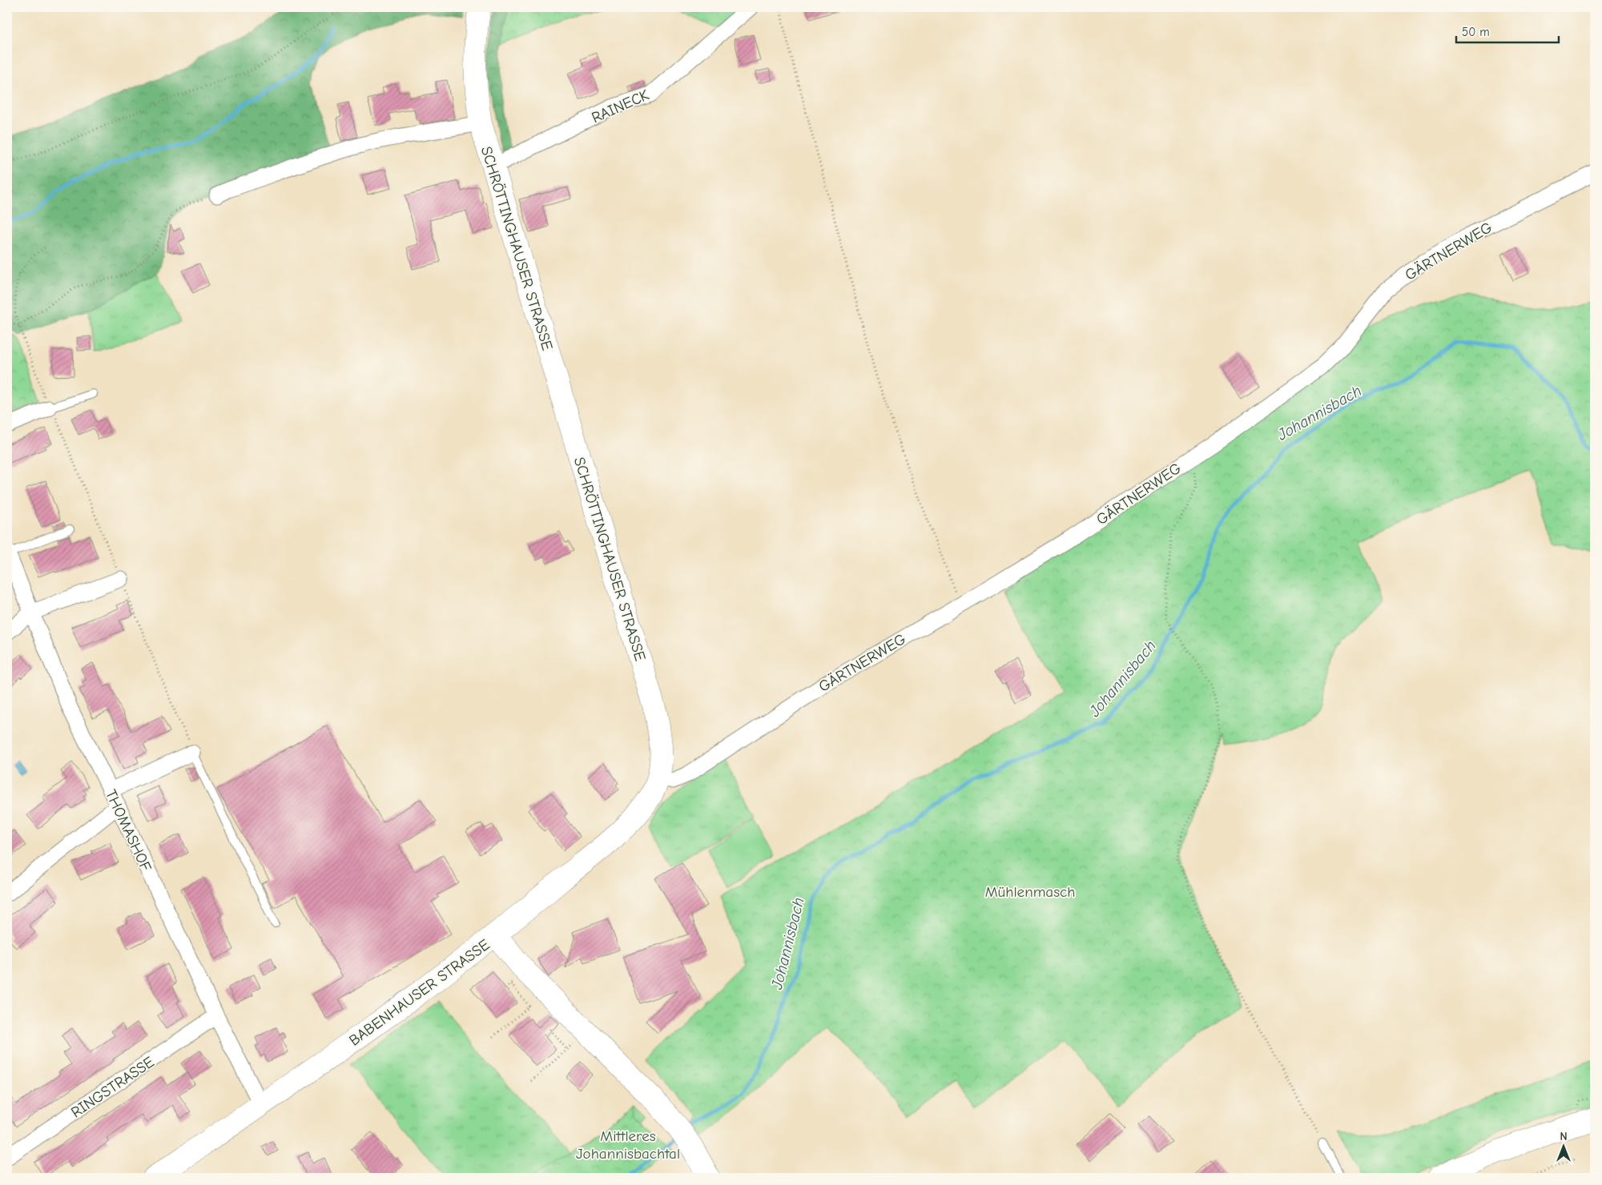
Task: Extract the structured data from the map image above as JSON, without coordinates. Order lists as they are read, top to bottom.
{
  "streets": {
    "main road": ["SCHRÖTTINGHAUSER STRASSE", "BABENHAUSER STRASSE"],
    "street": [
      "RAINECK",
      "GÄRTNERWEG",
      "THOMASHOF",
      "RINGSTRASSE"
    ]
  },
  "crossings": [
    ["RAINECK", "SCHRÖTTINGHAUSER STRASSE"],
    ["SCHRÖTTINGHAUSER STRASSE", "GÄRTNERWEG"],
    ["SCHRÖTTINGHAUSER STRASSE", "BABENHAUSER STRASSE"],
    ["THOMASHOF", "BABENHAUSER STRASSE"],
    ["THOMASHOF", "RINGSTRASSE"]
  ],
  "water": ["Johannisbach"],
  "parks": ["Mühlenmasch", "Mittleres Johannisbachtal"],
  "scale_bar": "50 m",
  "north": "top"
}
